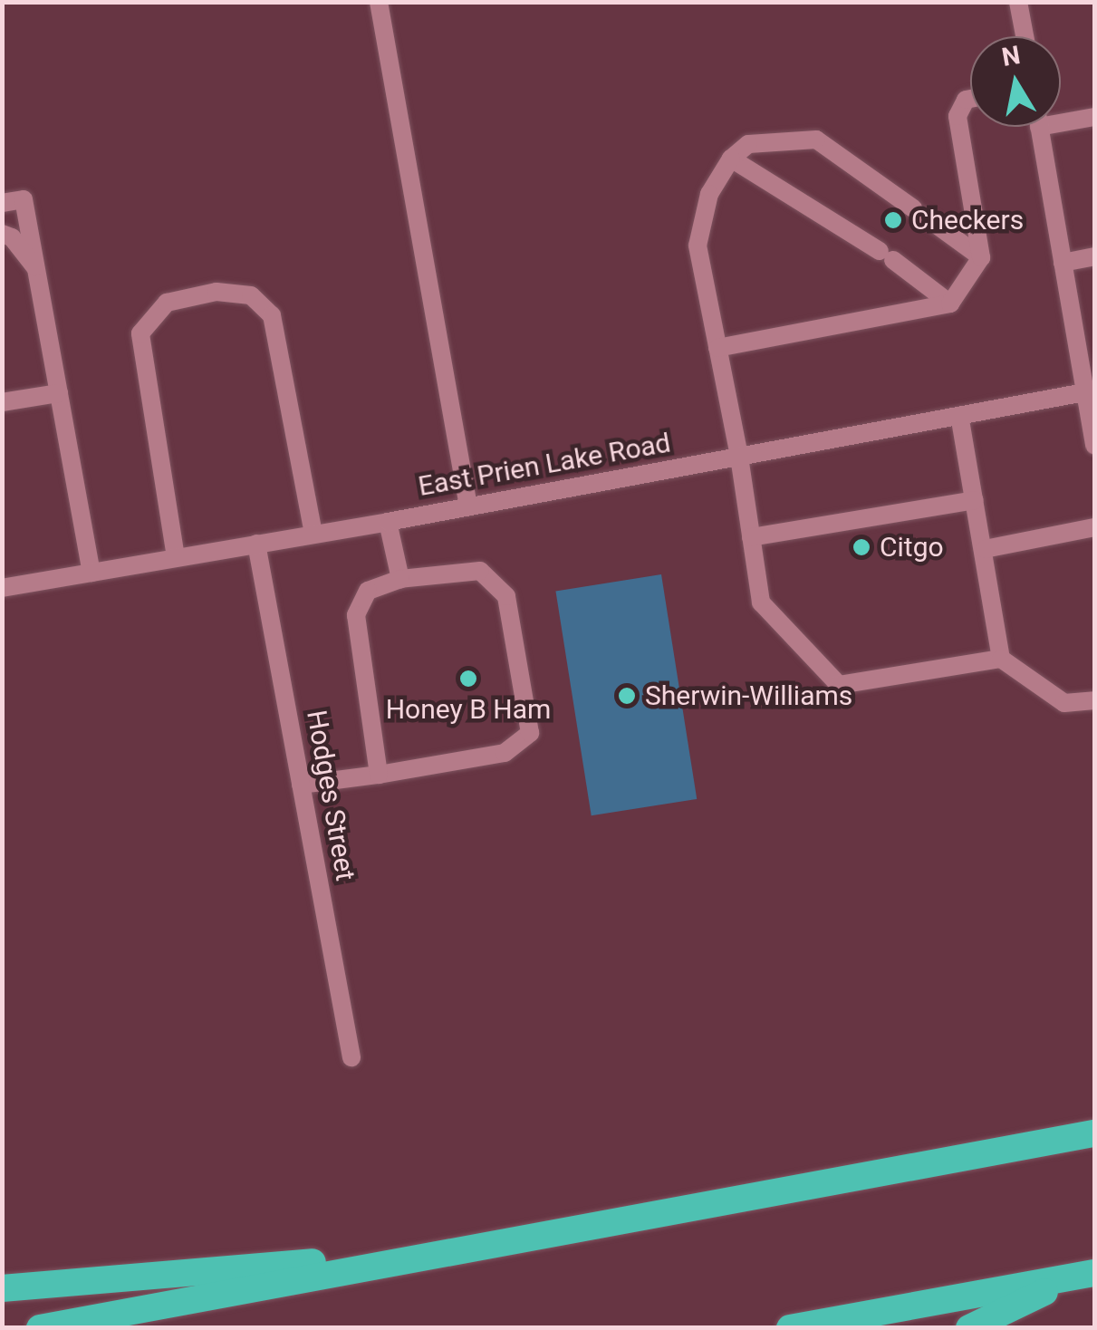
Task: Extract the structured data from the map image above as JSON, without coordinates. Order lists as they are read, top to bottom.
{
  "streets": {
    "street": ["East Prien Lake Road", "Hodges Street"]
  },
  "crossings": [
    ["East Prien Lake Road", "Hodges Street"]
  ],
  "places": [
    "Checkers",
    "Citgo",
    "Honey B Ham",
    "Sherwin-Williams"
  ],
  "north": "top"
}
